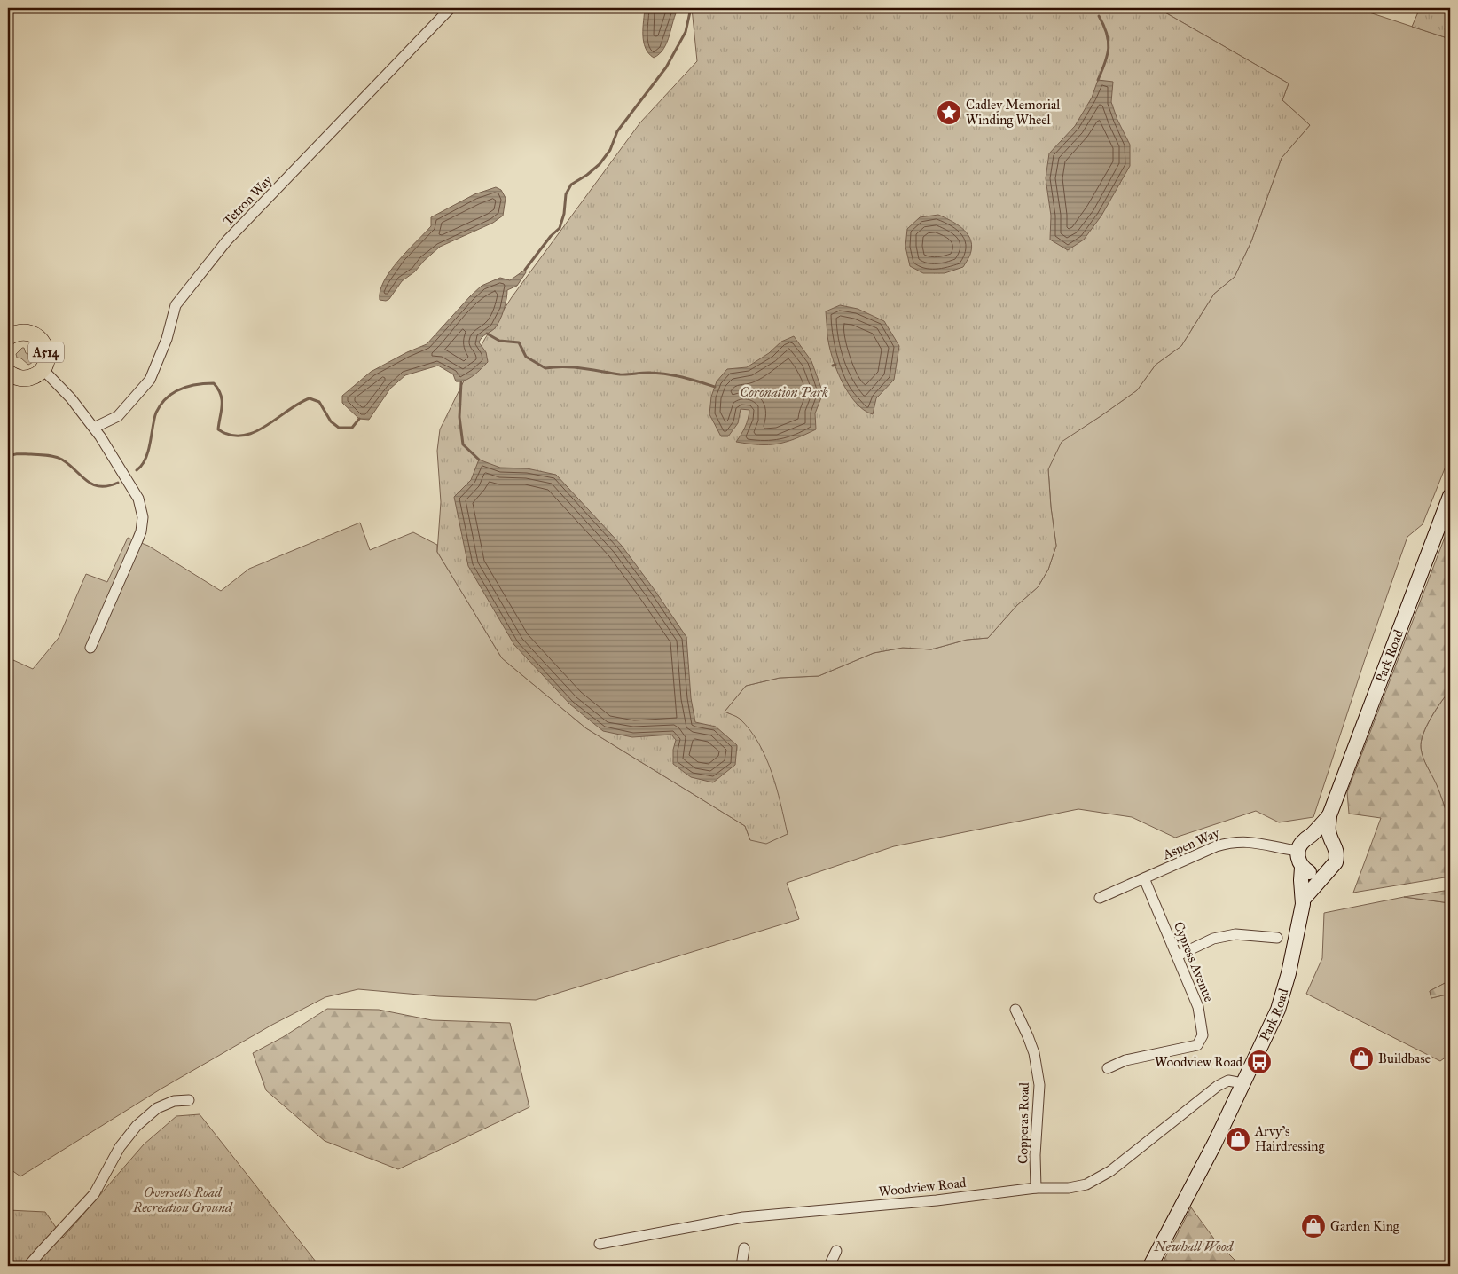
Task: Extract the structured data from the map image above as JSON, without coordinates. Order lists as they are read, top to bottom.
{
  "streets": {
    "main road": ["A514", "Park Road"],
    "street": [
      "Tetron Way",
      "Aspen Way",
      "Cypress Avenue",
      "Copperas Road",
      "Woodview Road"
    ]
  },
  "crossings": [
    ["Park Road", "Aspen Way"],
    ["Park Road", "Woodview Road"],
    ["Aspen Way", "Cypress Avenue"],
    ["Copperas Road", "Woodview Road"]
  ],
  "parks": ["Coronation Park", "Oversetts Road Recreation Ground", "Newhall Wood"],
  "places": {
    "place": ["Cadley Memorial Winding Wheel"],
    "shop": ["Buildbase", "Arvy's Hairdressing", "Garden King"],
    "bus stop": ["Woodview Road"]
  }
}
